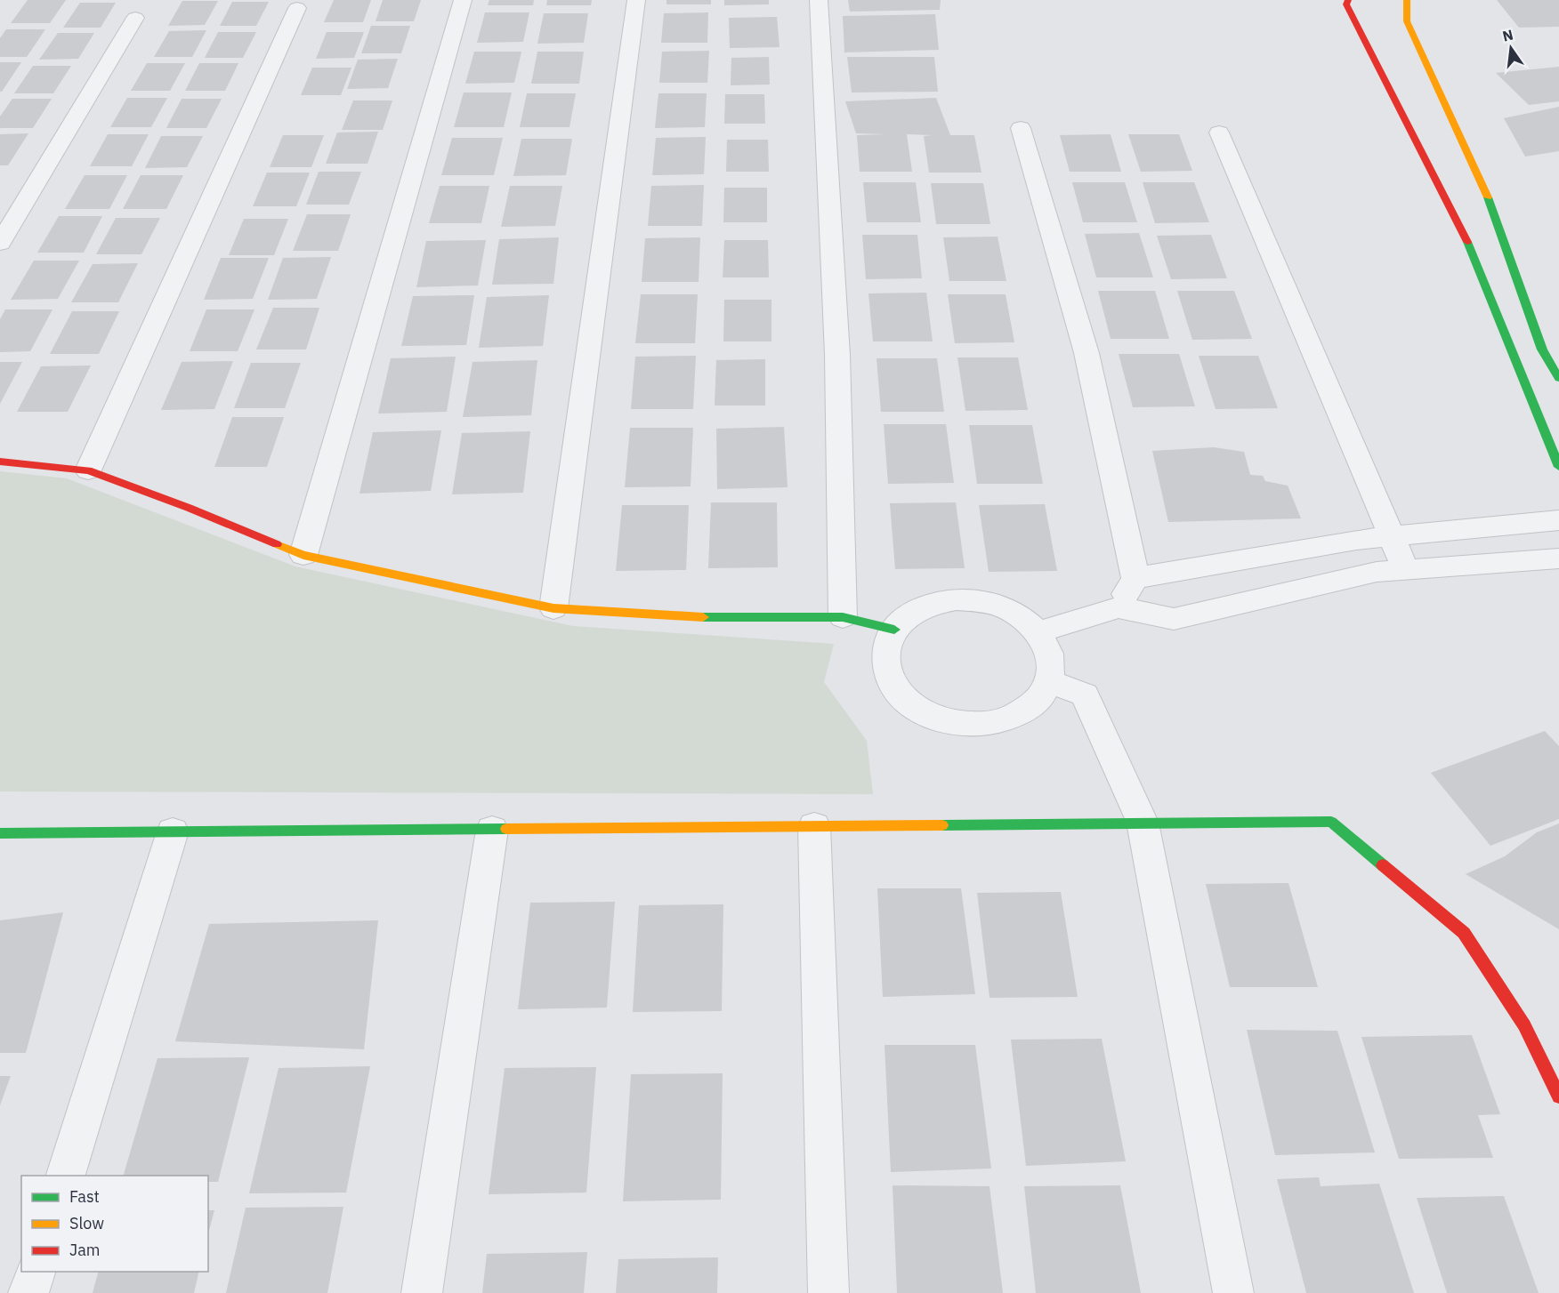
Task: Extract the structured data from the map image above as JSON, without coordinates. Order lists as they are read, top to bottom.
{
  "legend": ["Fast", "Slow", "Jam"],
  "north": "top"
}
